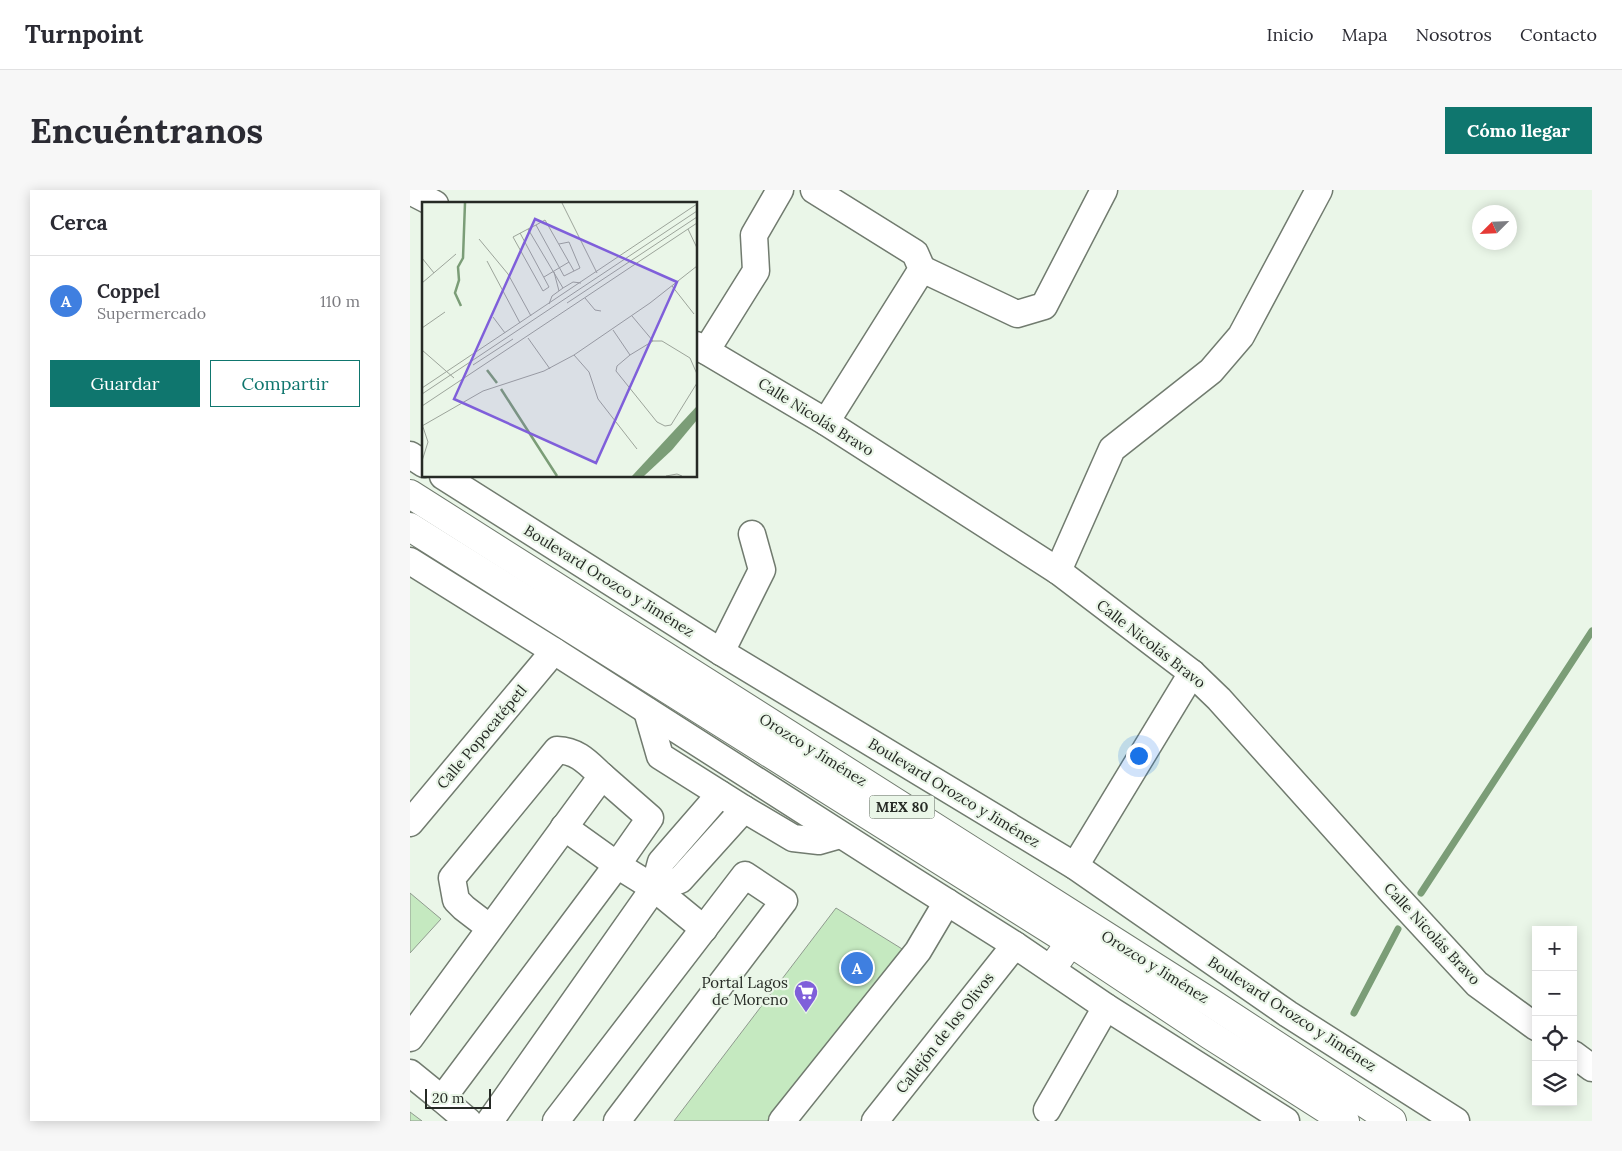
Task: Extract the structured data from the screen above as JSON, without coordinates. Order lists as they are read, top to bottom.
{
  "streets": {
    "highway": ["Orozco y Jiménez", "MEX 80"],
    "street": [
      "Calle Nicolás Bravo",
      "Boulevard Orozco y Jiménez",
      "Calle Popocatépetl",
      "Callejón de los Olivos"
    ]
  },
  "places": {
    "supermarket": ["Portal Lagos de Moreno"]
  },
  "scale_bar": "20 m",
  "north": "bottom left",
  "page": {
    "header": "Turnpoint",
    "nav": [
      "Inicio",
      "Mapa",
      "Nosotros",
      "Contacto"
    ],
    "buttons": [
      "Cómo llegar",
      ["Guardar", "Compartir"]
    ],
    "title": "Encuéntranos",
    "heading": "Cerca",
    "list": [
      {
        "mark": "A",
        "name": "Coppel",
        "note": "Supermercado",
        "value": "110 m"
      }
    ],
    "map_buttons": ["+", "−"],
    "pins": "A",
    "scale": "20 m"
  }
}
